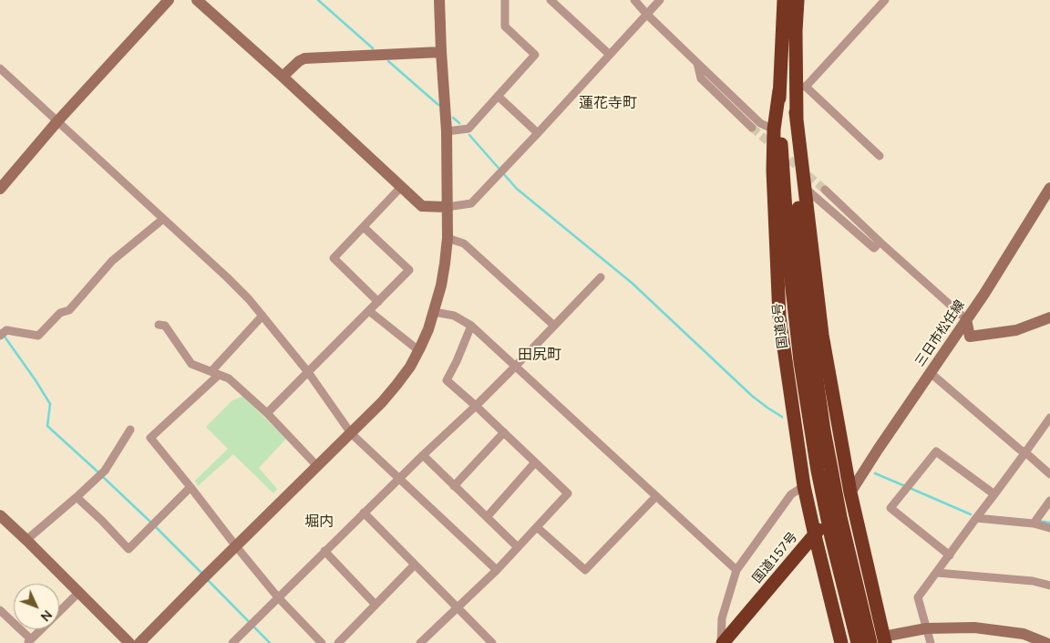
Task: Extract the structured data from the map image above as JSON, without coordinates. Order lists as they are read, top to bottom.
{
  "streets": {
    "highway": ["国道8号", "国道157号"],
    "street": ["三日市松任線"]
  },
  "crossings": [
    ["三日市松任線", "国道157号"]
  ],
  "districts": ["蓮花寺町", "田尻町", "堀内"],
  "north": "bottom right"
}
